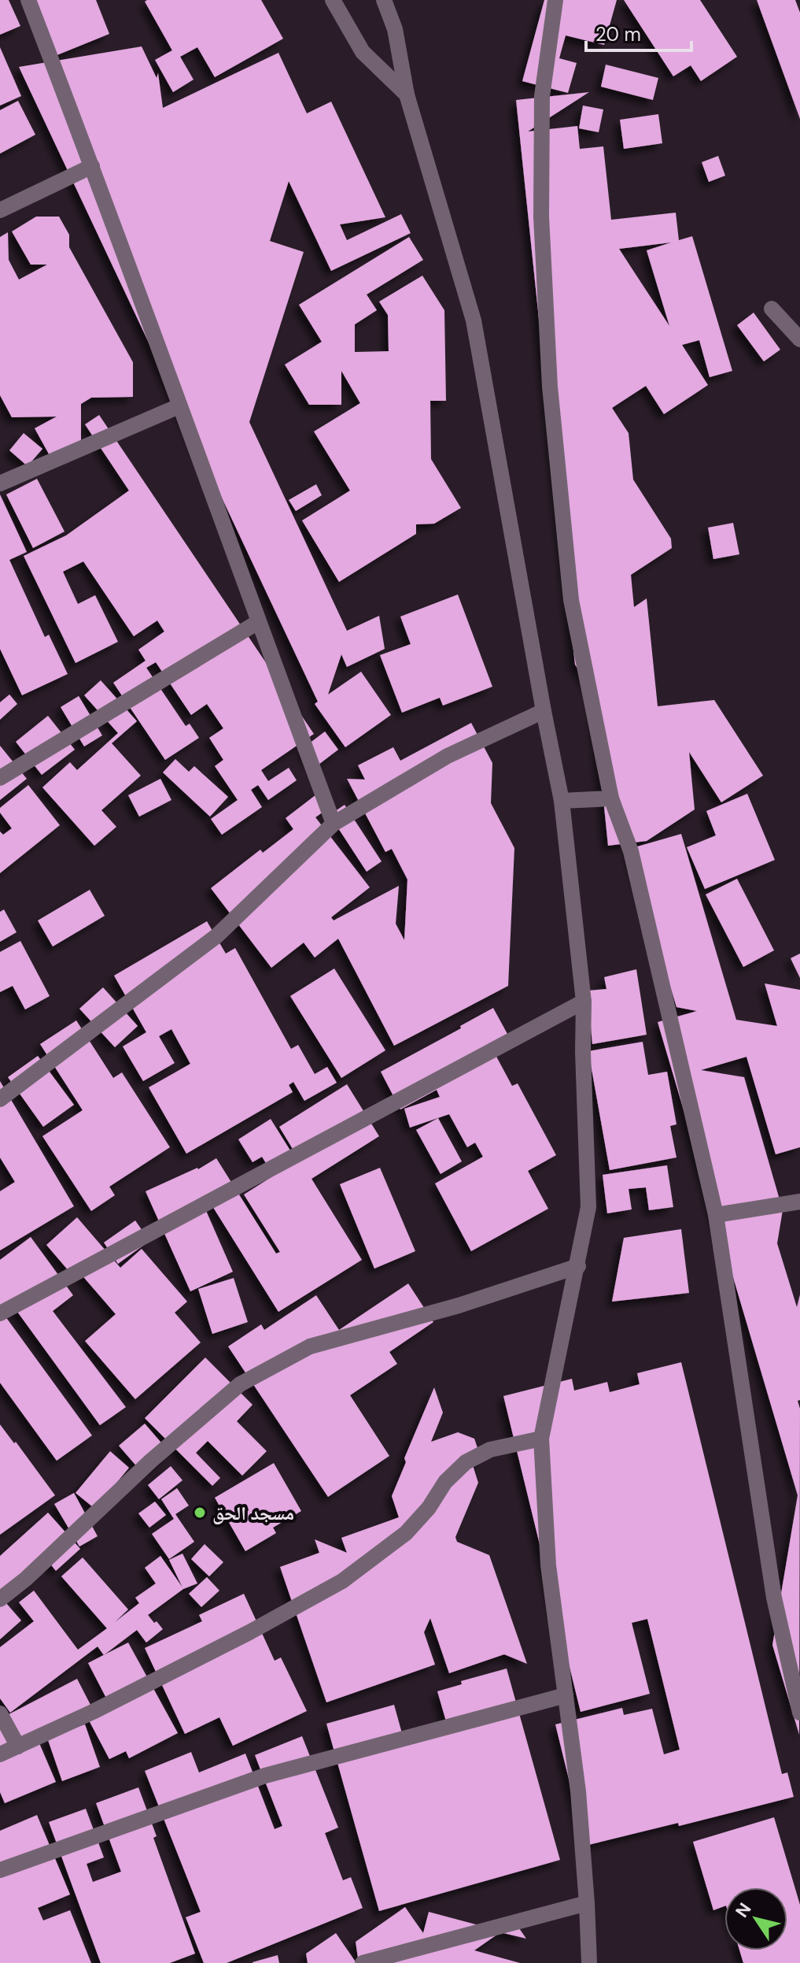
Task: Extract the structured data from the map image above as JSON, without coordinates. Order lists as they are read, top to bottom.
{
  "places": ["مسجد الحق"],
  "scale_bar": "20 m",
  "north": "top left"
}
